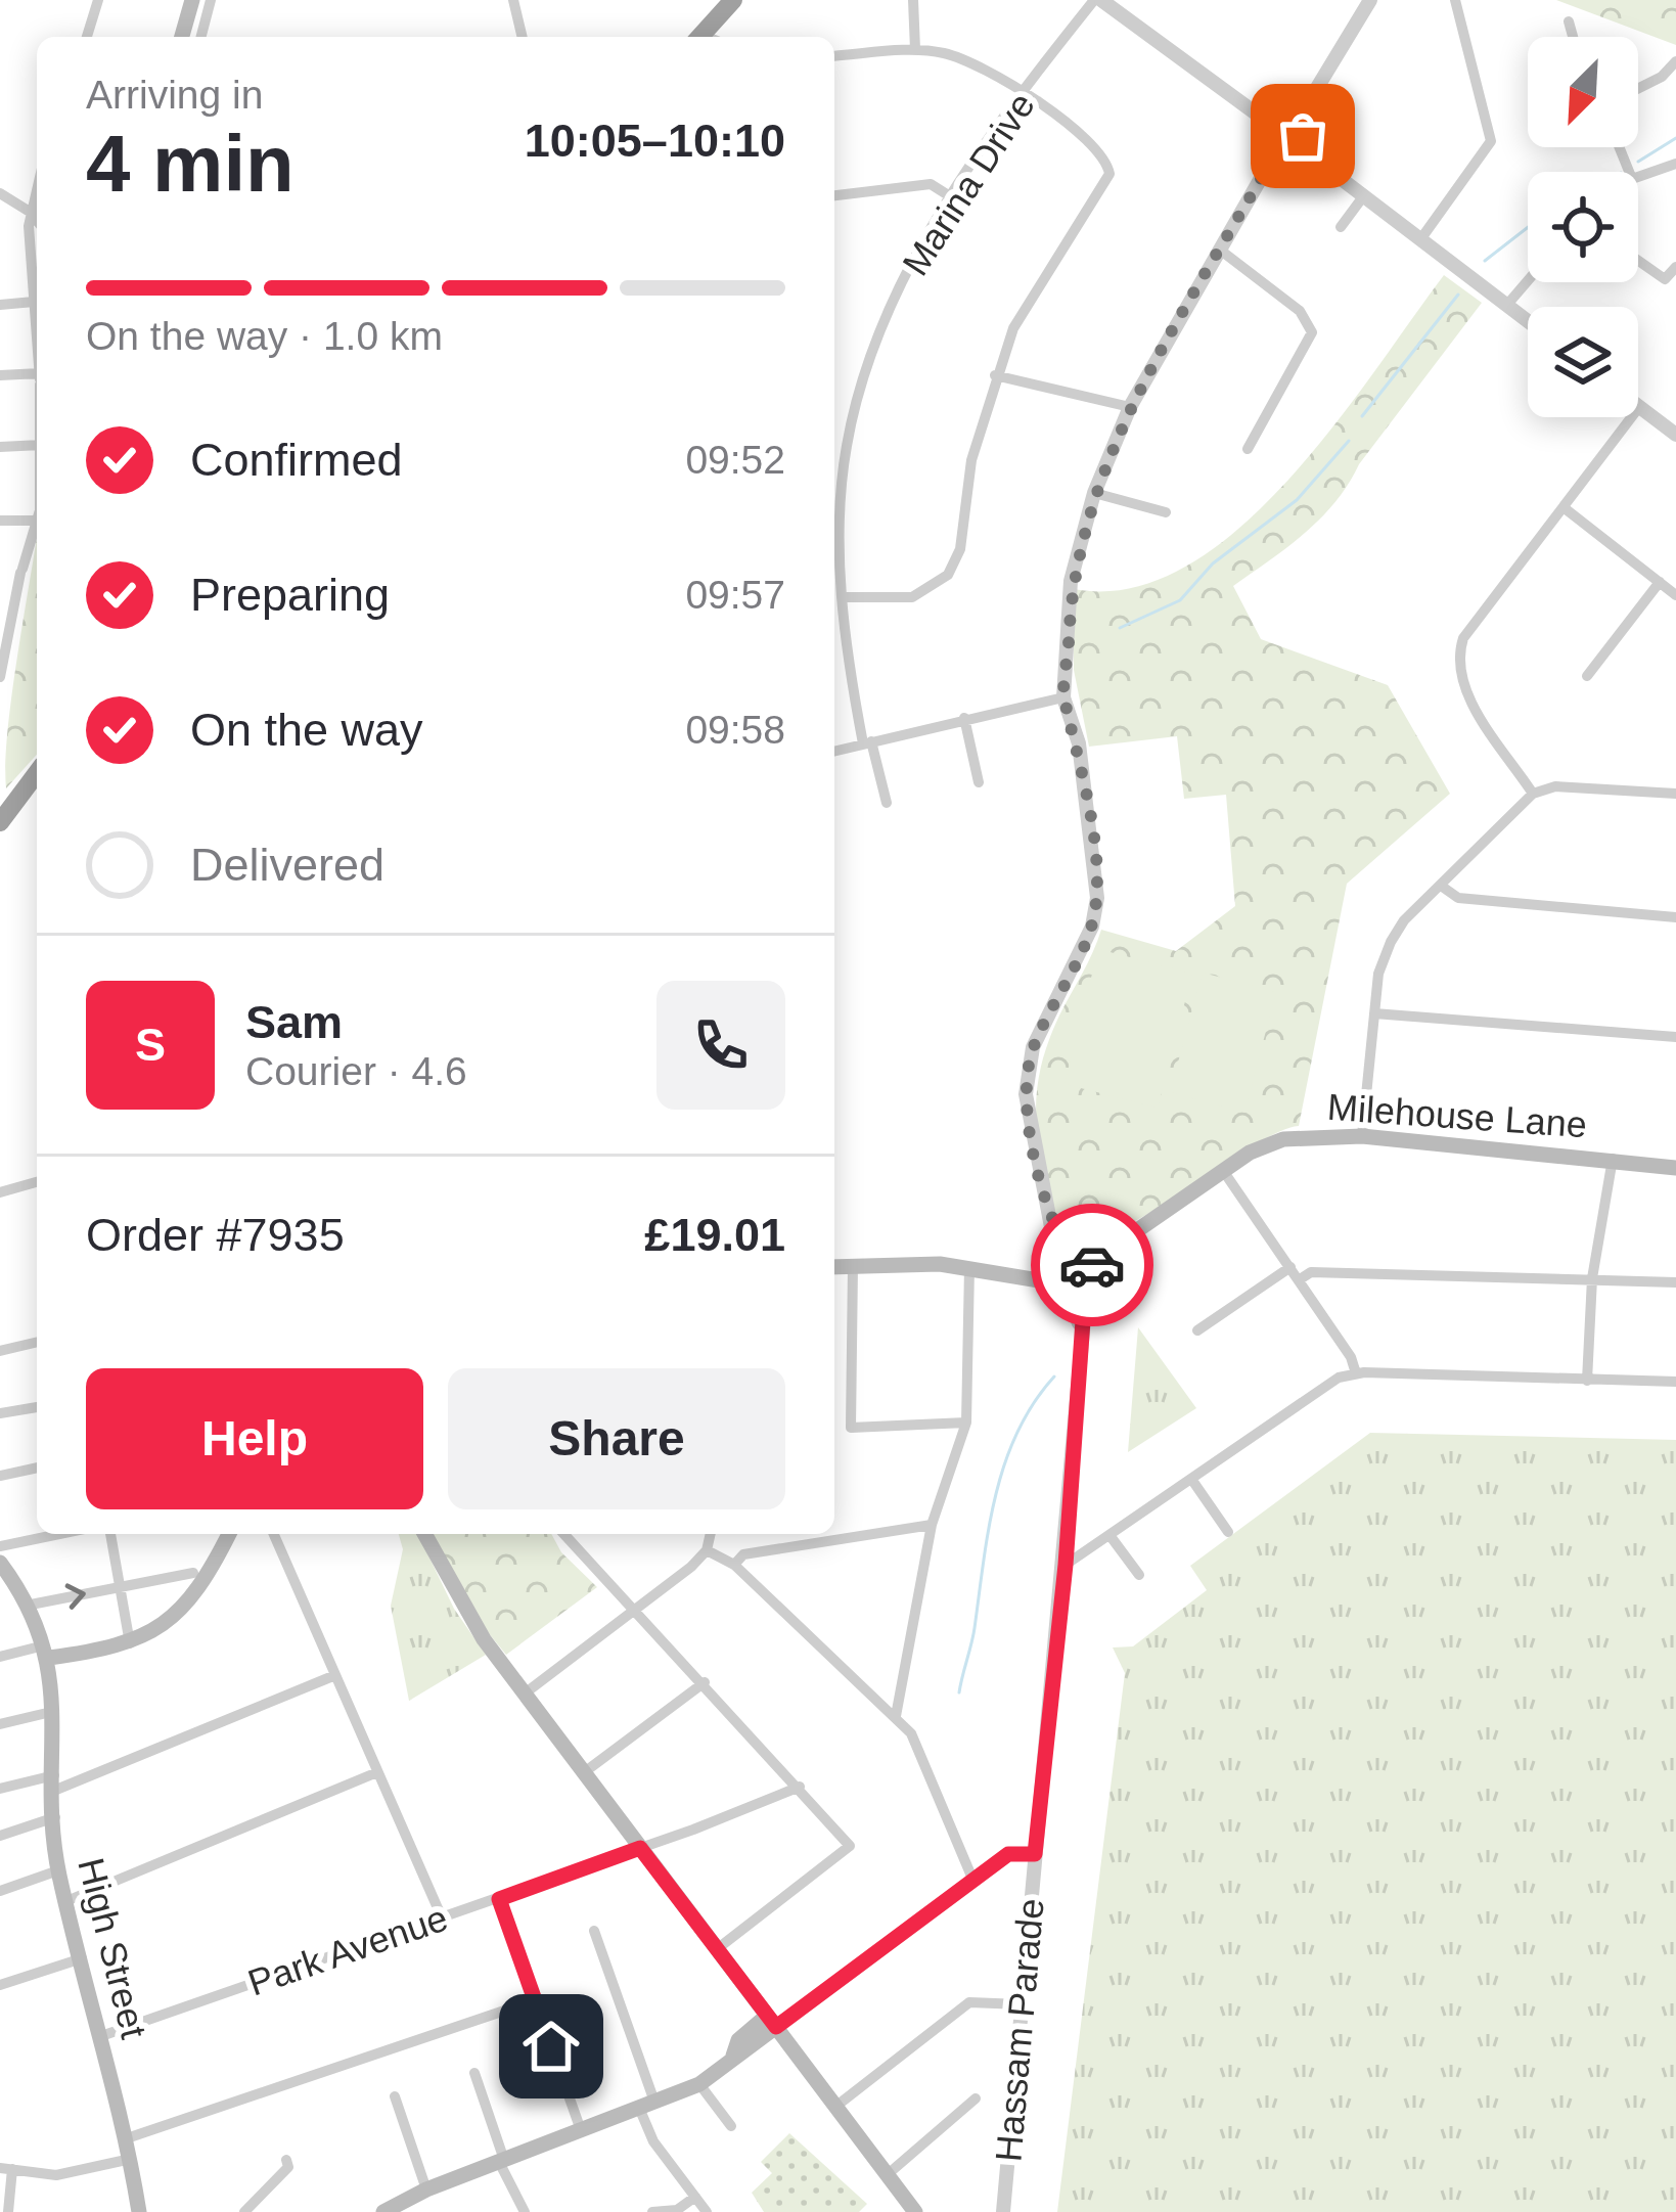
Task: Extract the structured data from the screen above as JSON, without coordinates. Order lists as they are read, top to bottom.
{
  "streets": {
    "main road": ["Milehouse Lane", "High Street"],
    "street": ["Marina Drive", "Park Avenue", "Hassam Parade"]
  },
  "crossings": [
    ["Milehouse Lane", "Hassam Parade"],
    ["High Street", "Park Avenue"]
  ],
  "north": "bottom left",
  "page": {
    "heading": ["4 min", "Arriving in", "10:05–10:10"],
    "panel": [
      "Sam",
      "Courier · 4.6",
      "Order #7935",
      "£19.01"
    ],
    "bar": "On the way · 1.0 km",
    "list": [
      ["Confirmed", "09:52"],
      ["Preparing", "09:57"],
      ["On the way", "09:58"],
      "Delivered"
    ],
    "round": "S",
    "buttons": ["Help", "Share"]
  }
}
